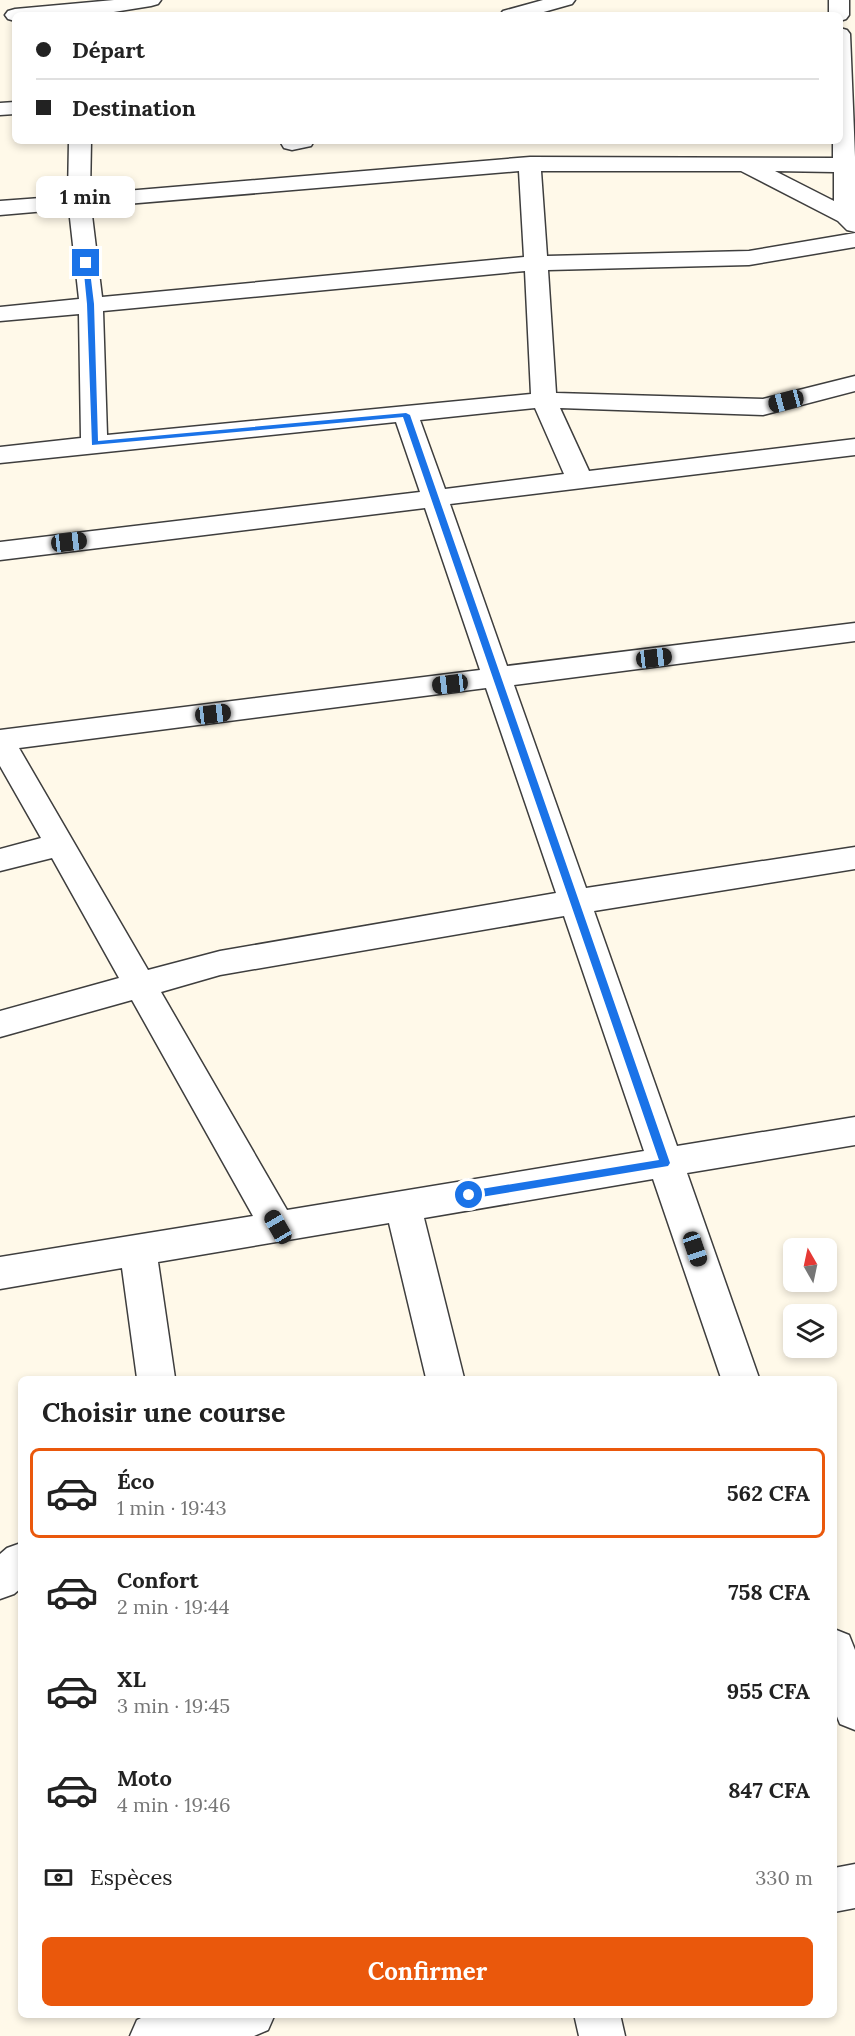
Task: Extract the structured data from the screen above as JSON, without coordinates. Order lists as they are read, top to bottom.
{
  "north": "top",
  "page": {
    "banner": ["Départ", "Destination"],
    "bubble": "1 min",
    "heading": "Choisir une course",
    "list": [
      {
        "name": "Éco",
        "note": "1 min · 19:43",
        "value": "562 CFA"
      },
      {
        "name": "Confort",
        "note": "2 min · 19:44",
        "value": "758 CFA"
      },
      {
        "name": "XL",
        "note": "3 min · 19:45",
        "value": "955 CFA"
      },
      {
        "name": "Moto",
        "note": "4 min · 19:46",
        "value": "847 CFA"
      }
    ],
    "pay": ["Espèces", "330 m"],
    "buttons": "Confirmer"
  }
}
